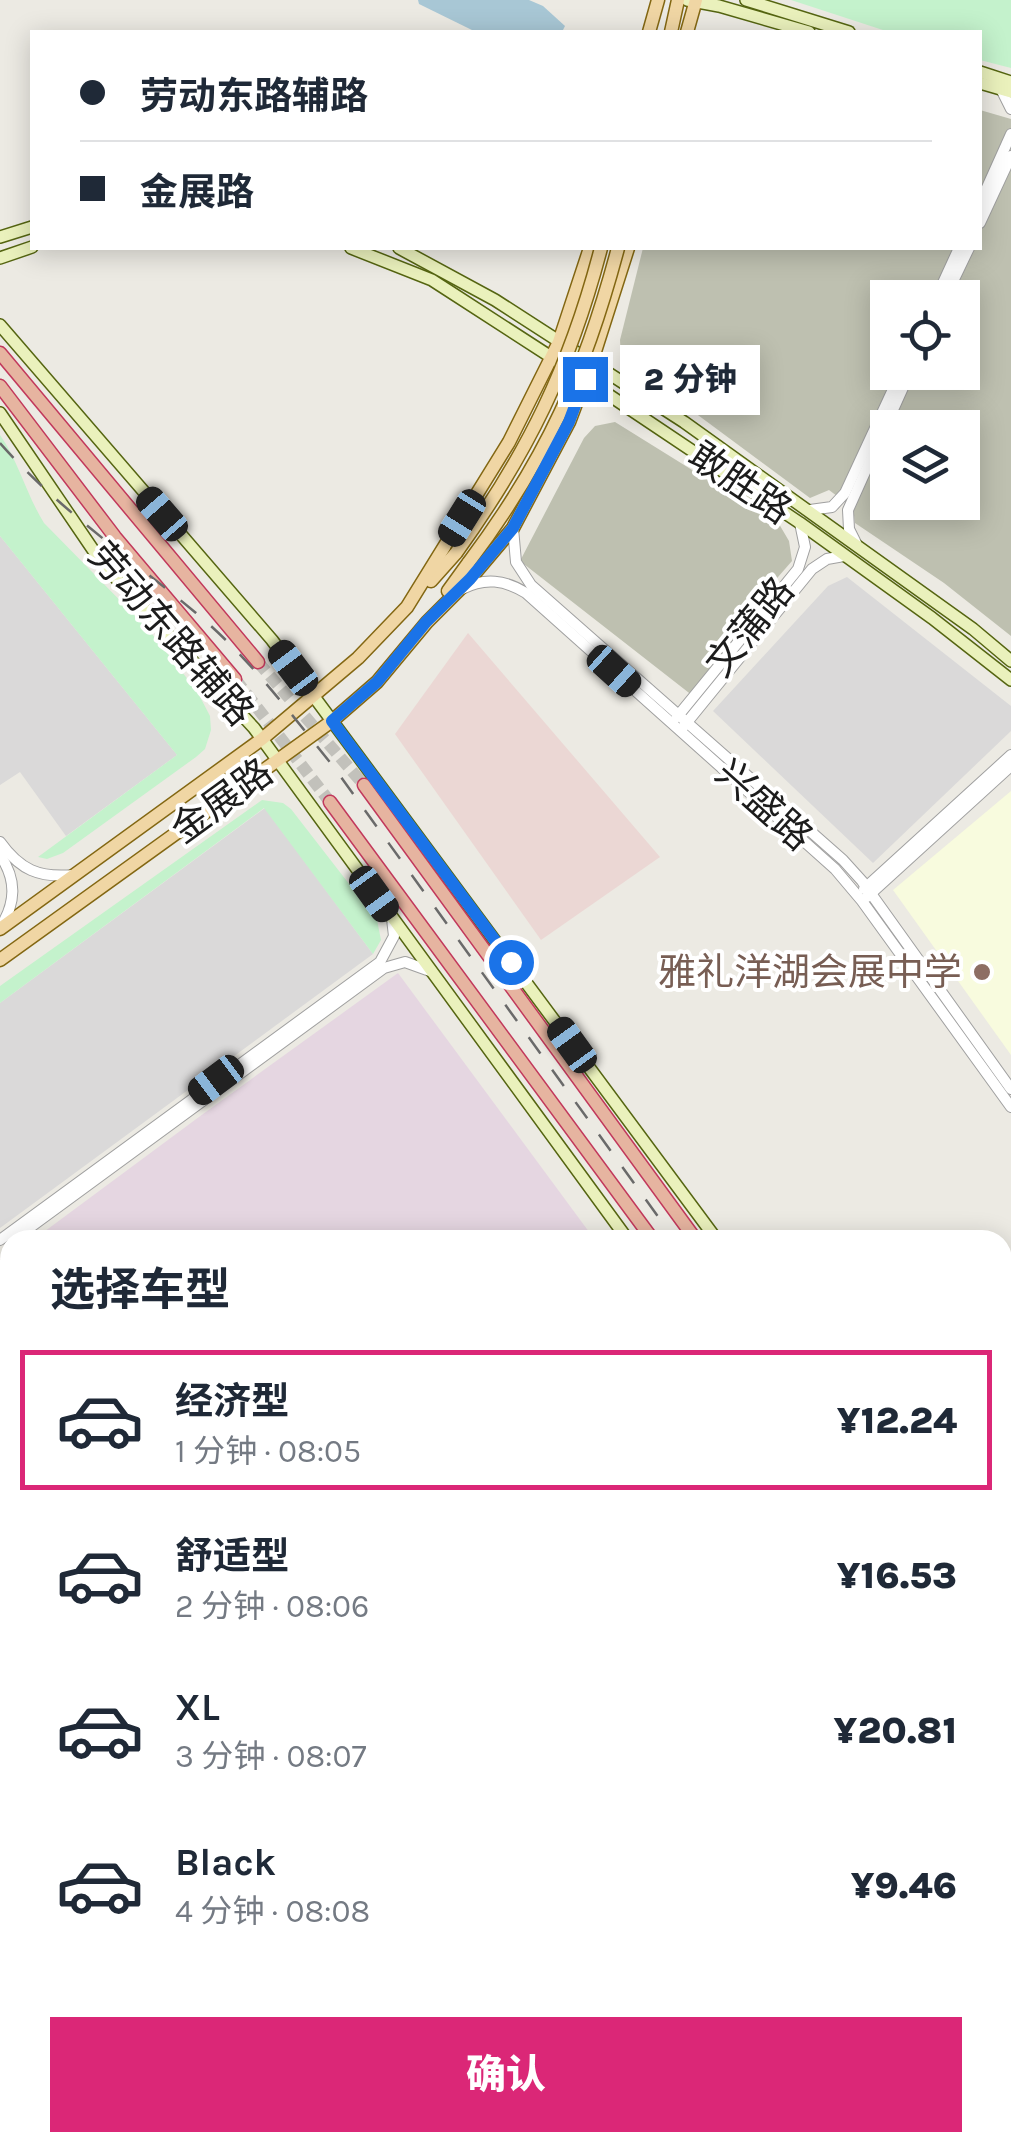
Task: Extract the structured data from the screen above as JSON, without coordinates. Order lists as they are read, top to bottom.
{
  "streets": {
    "main road": ["敢胜路", "劳动东路辅路", "金展路"],
    "street": ["文蒲路", "兴盛路"]
  },
  "crossings": [
    ["敢胜路", "文蒲路"],
    ["敢胜路", "金展路"],
    ["文蒲路", "兴盛路"],
    ["劳动东路辅路", "金展路"],
    ["金展路", "兴盛路"]
  ],
  "places": ["雅礼洋湖会展中学"],
  "page": {
    "banner": ["劳动东路辅路", "金展路"],
    "bubble": "2 分钟",
    "heading": "选择车型",
    "list": [
      {
        "name": "经济型",
        "note": "1 分钟 · 08:05",
        "value": "¥12.24"
      },
      {
        "name": "舒适型",
        "note": "2 分钟 · 08:06",
        "value": "¥16.53"
      },
      {
        "name": "XL",
        "note": "3 分钟 · 08:07",
        "value": "¥20.81"
      },
      {
        "name": "Black",
        "note": "4 分钟 · 08:08",
        "value": "¥9.46"
      }
    ],
    "buttons": "确认"
  }
}
